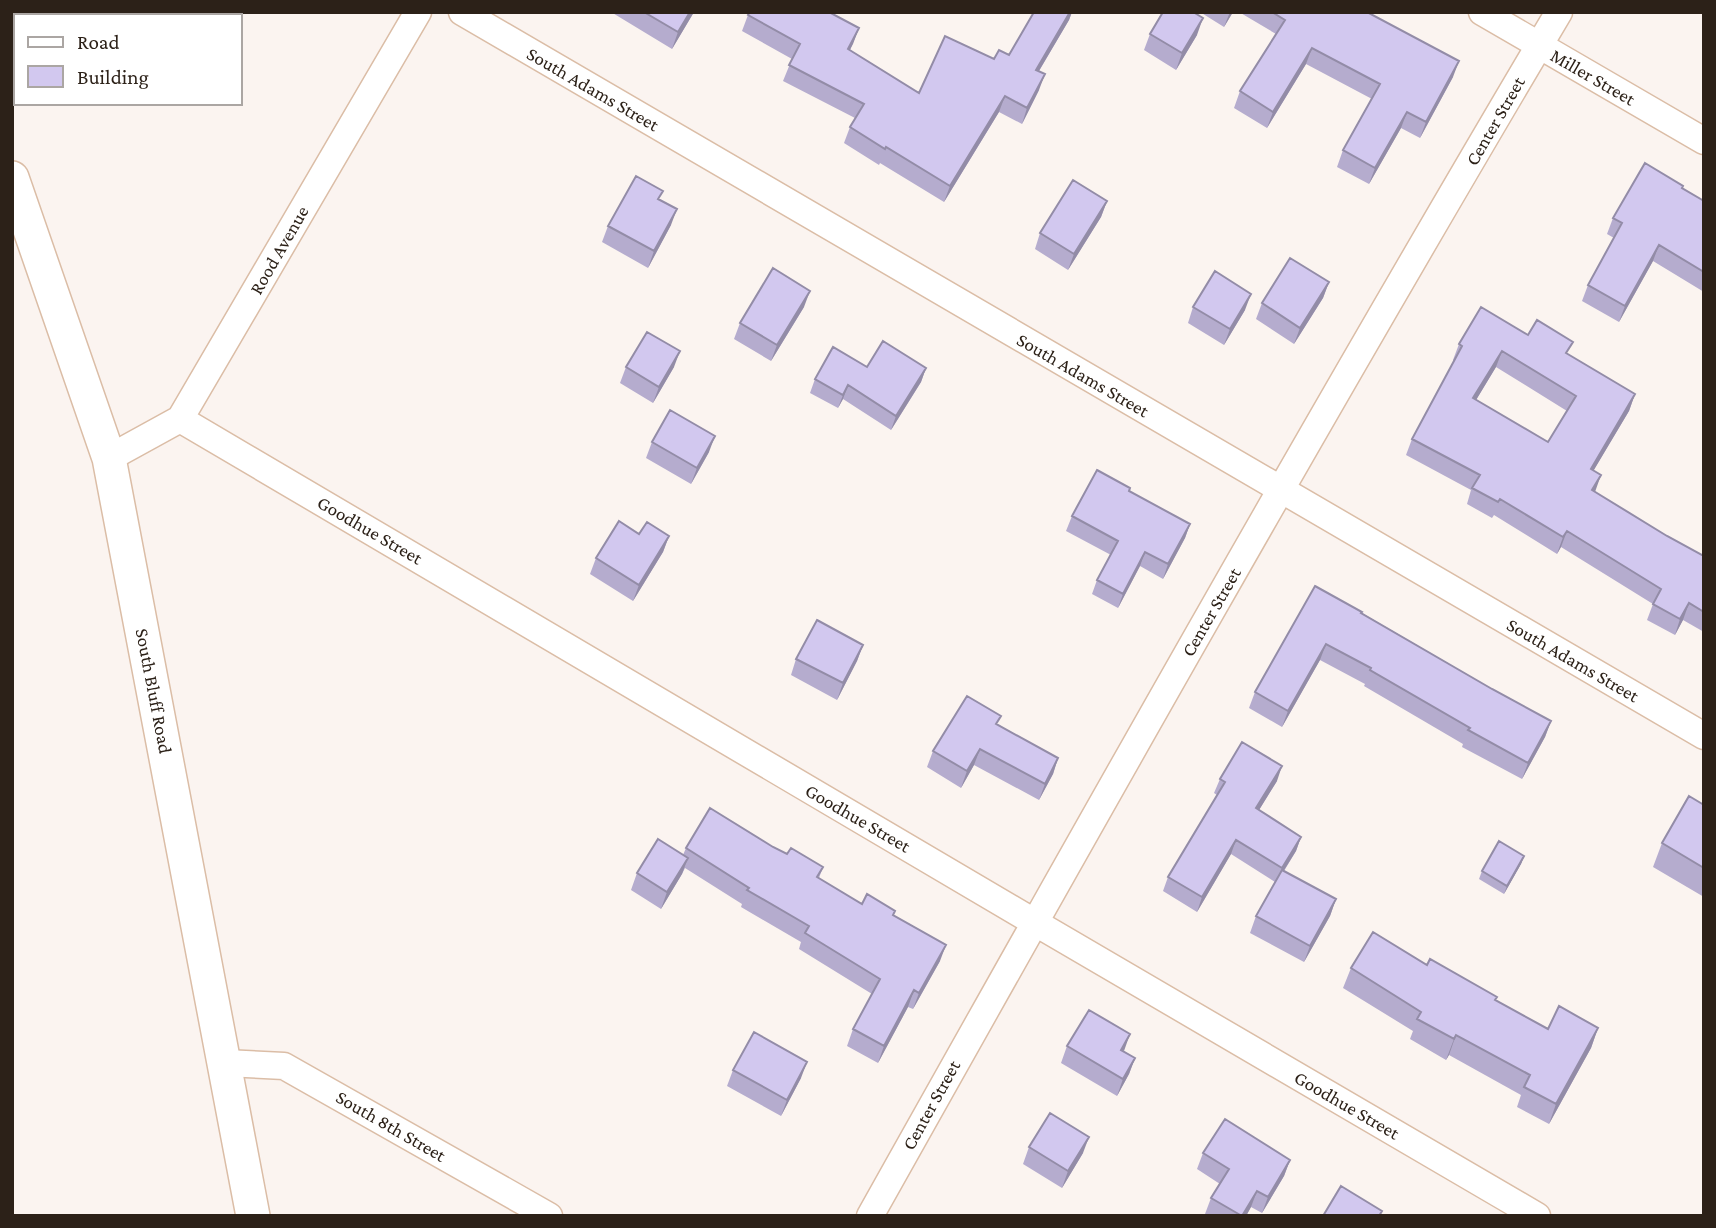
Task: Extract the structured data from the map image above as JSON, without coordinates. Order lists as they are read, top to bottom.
{
  "streets": {
    "street": [
      "Miller Street",
      "South Adams Street",
      "Center Street",
      "Rood Avenue",
      "Goodhue Street",
      "South Bluff Road",
      "South 8th Street"
    ]
  },
  "crossings": [
    ["Miller Street", "Center Street"],
    ["South Adams Street", "Center Street"],
    ["Center Street", "Goodhue Street"],
    ["Rood Avenue", "Goodhue Street"],
    ["South Bluff Road", "South 8th Street"]
  ],
  "legend": ["Road", "Building"]
}
